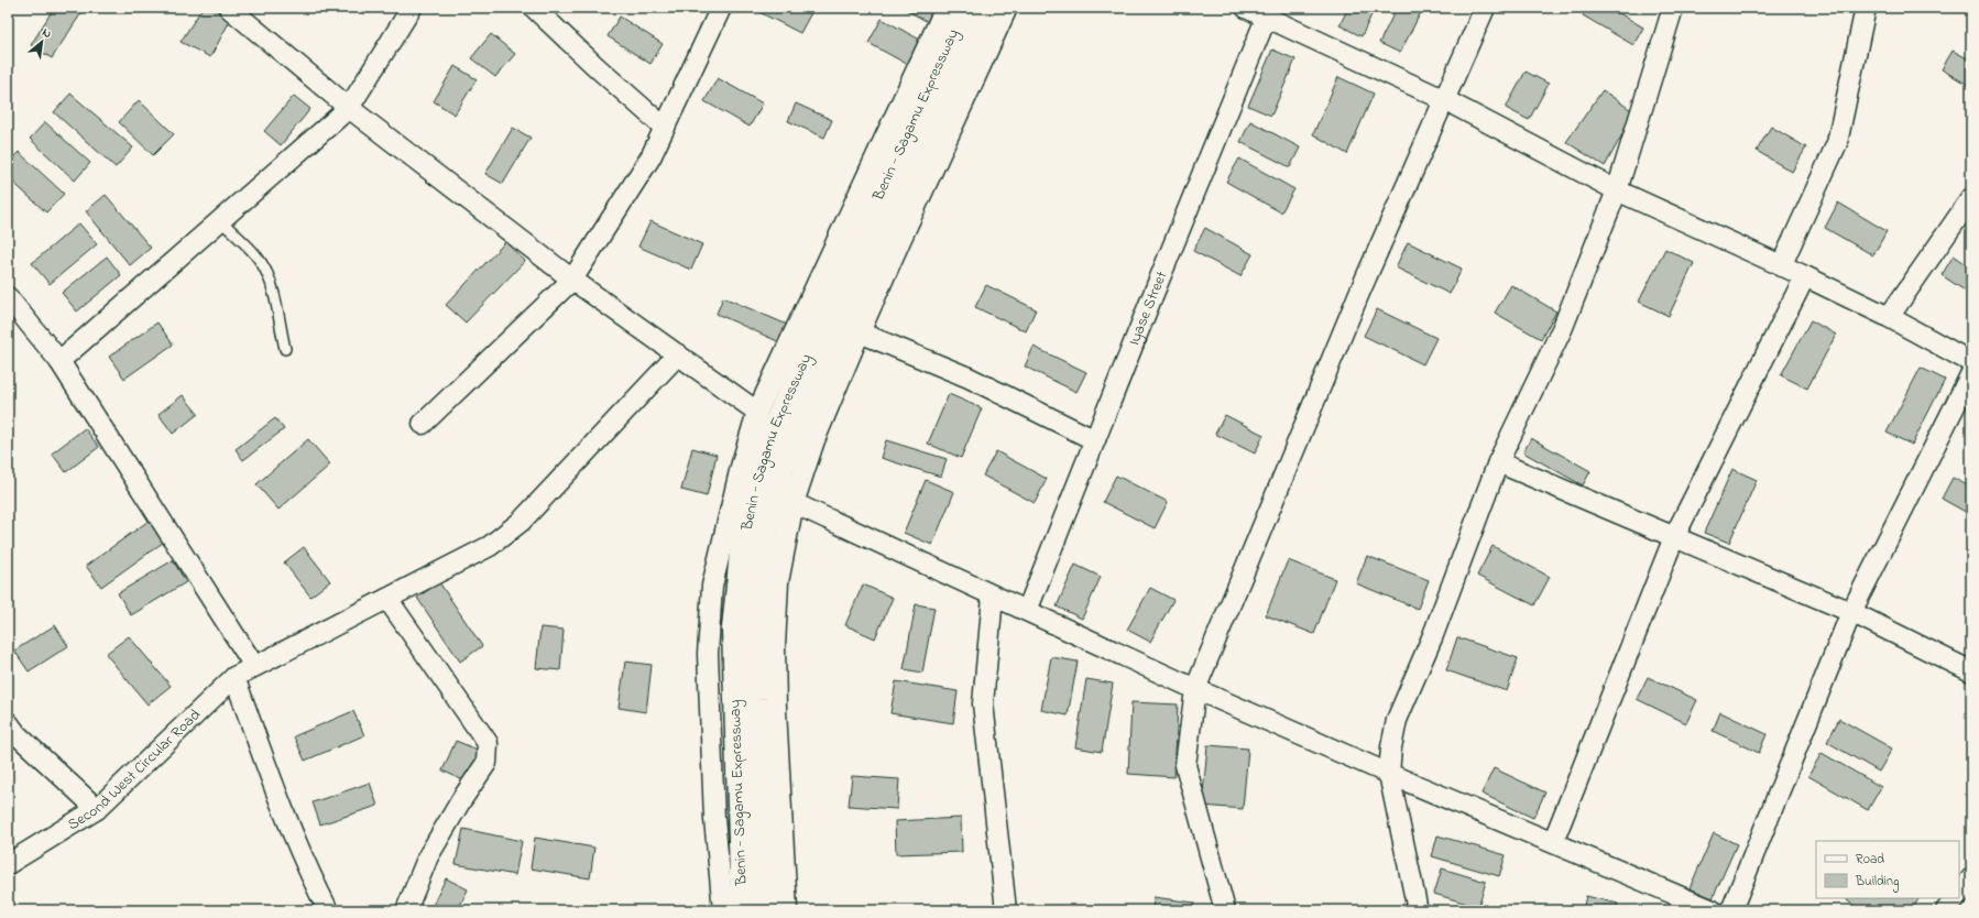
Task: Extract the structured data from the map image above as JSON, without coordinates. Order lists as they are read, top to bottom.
{
  "streets": {
    "highway": ["Benin - Sagamu Expressway"],
    "street": ["Iyase Street", "Second West Circular Road"]
  },
  "legend": ["Road", "Building"],
  "north": "top right"
}
